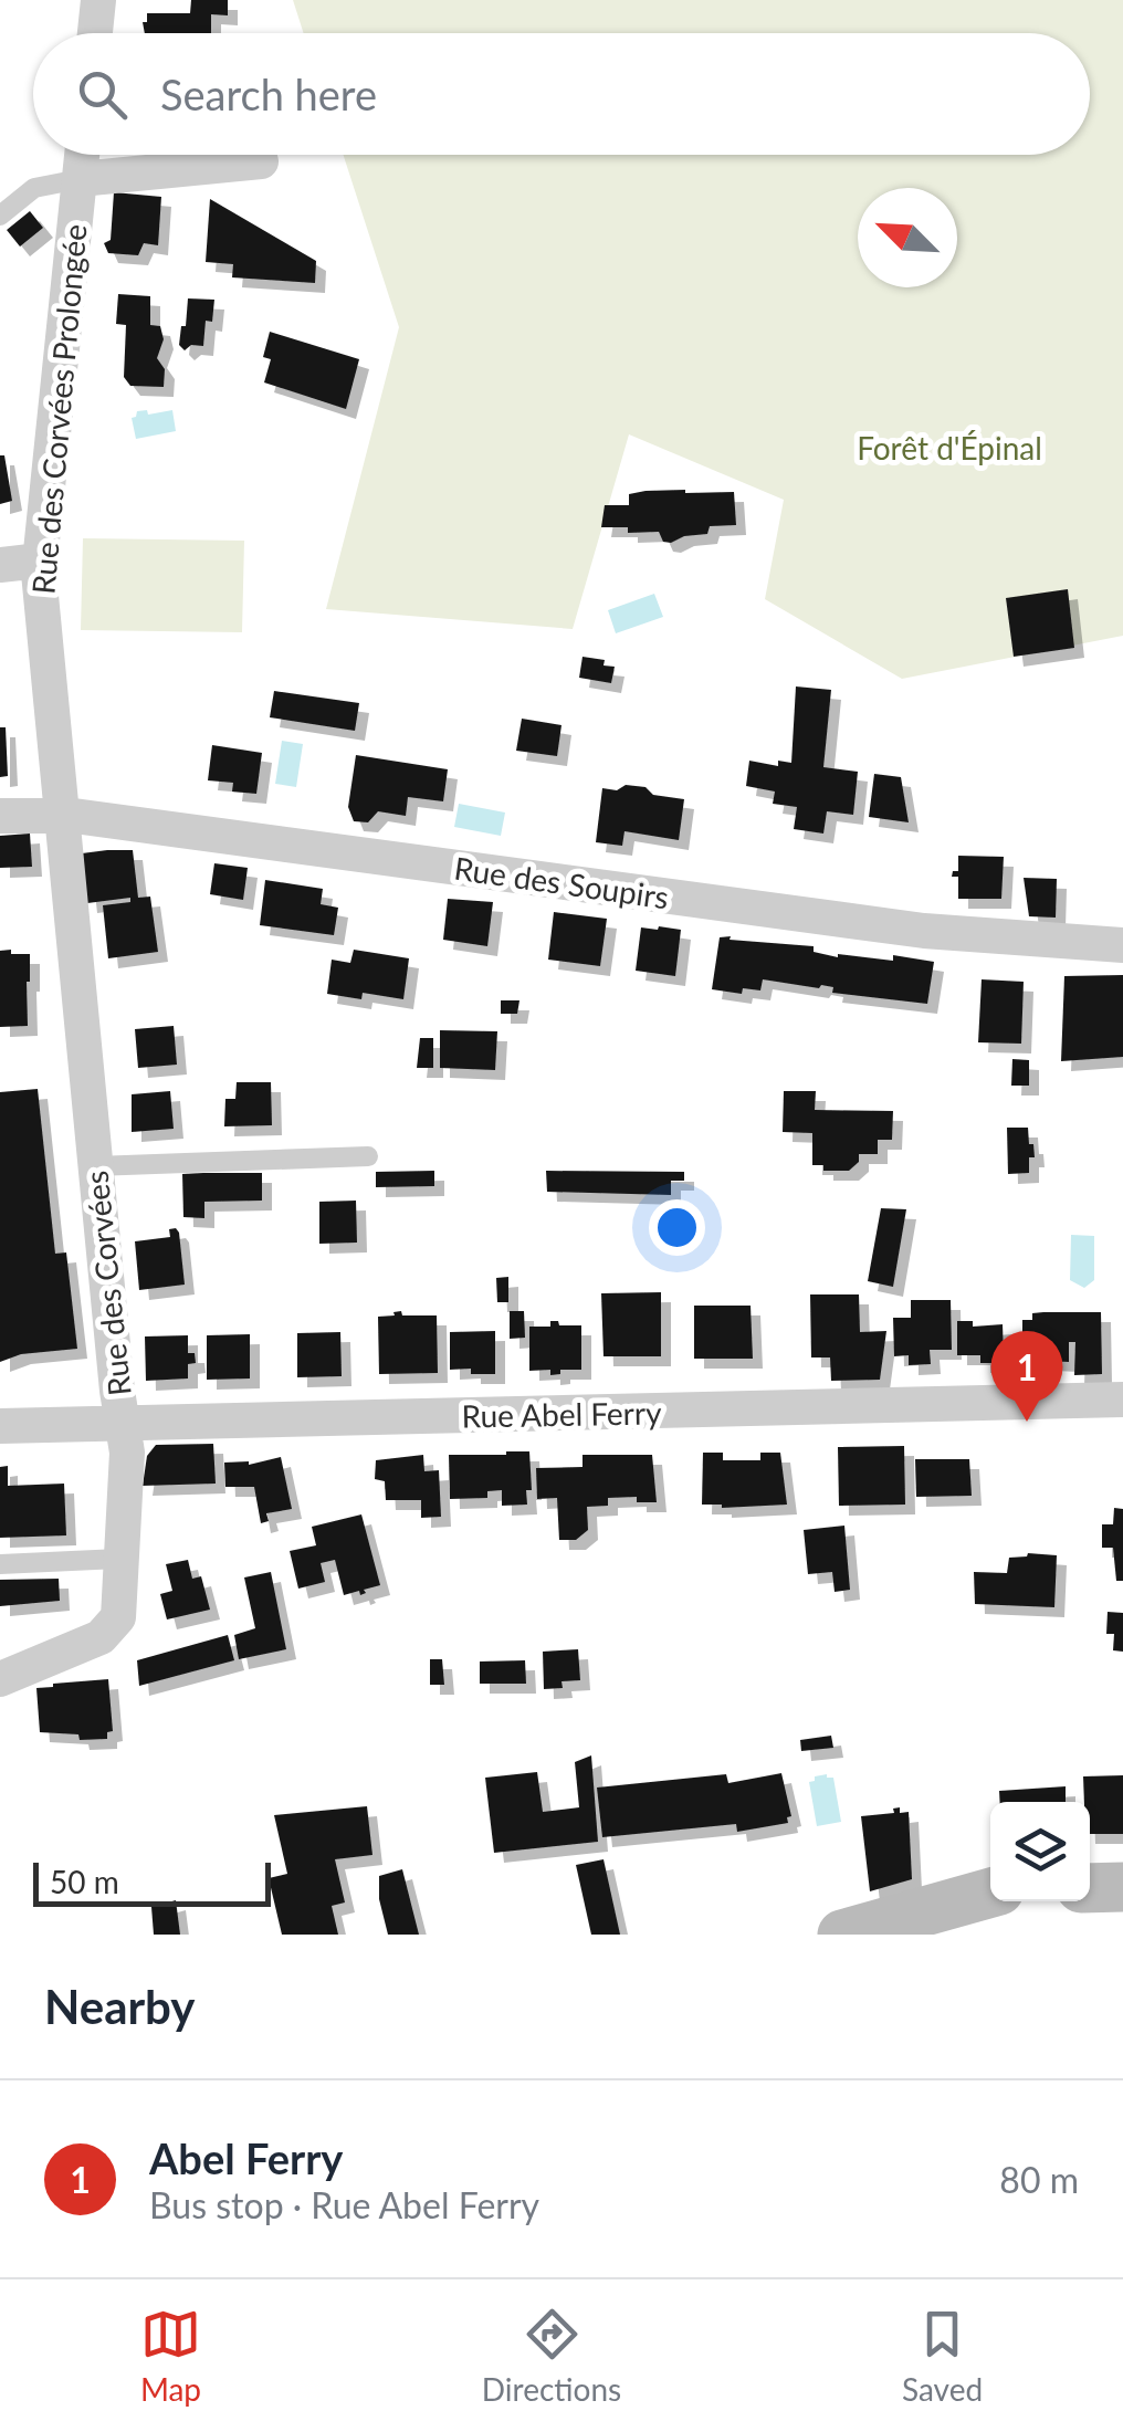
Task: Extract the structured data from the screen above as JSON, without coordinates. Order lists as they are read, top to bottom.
{
  "streets": {
    "street": [
      "Rue des Corvées Prolongée",
      "Rue des Soupirs",
      "Rue des Corvées",
      "Rue Abel Ferry"
    ]
  },
  "crossings": [
    ["Rue des Corvées Prolongée", "Rue des Soupirs"],
    ["Rue des Corvées Prolongée", "Rue des Corvées"],
    ["Rue des Soupirs", "Rue des Corvées"],
    ["Rue des Corvées", "Rue Abel Ferry"]
  ],
  "parks": ["Forêt d'Épinal"],
  "scale_bar": "50 m",
  "north": "top left",
  "page": {
    "search": "Search here",
    "pins": "1",
    "scale": "50 m",
    "heading": "Nearby",
    "list": [
      {
        "mark": "1",
        "name": "Abel Ferry",
        "note": "Bus stop · Rue Abel Ferry",
        "value": "80 m"
      }
    ],
    "nav": ["Map", "Directions", "Saved"]
  }
}
